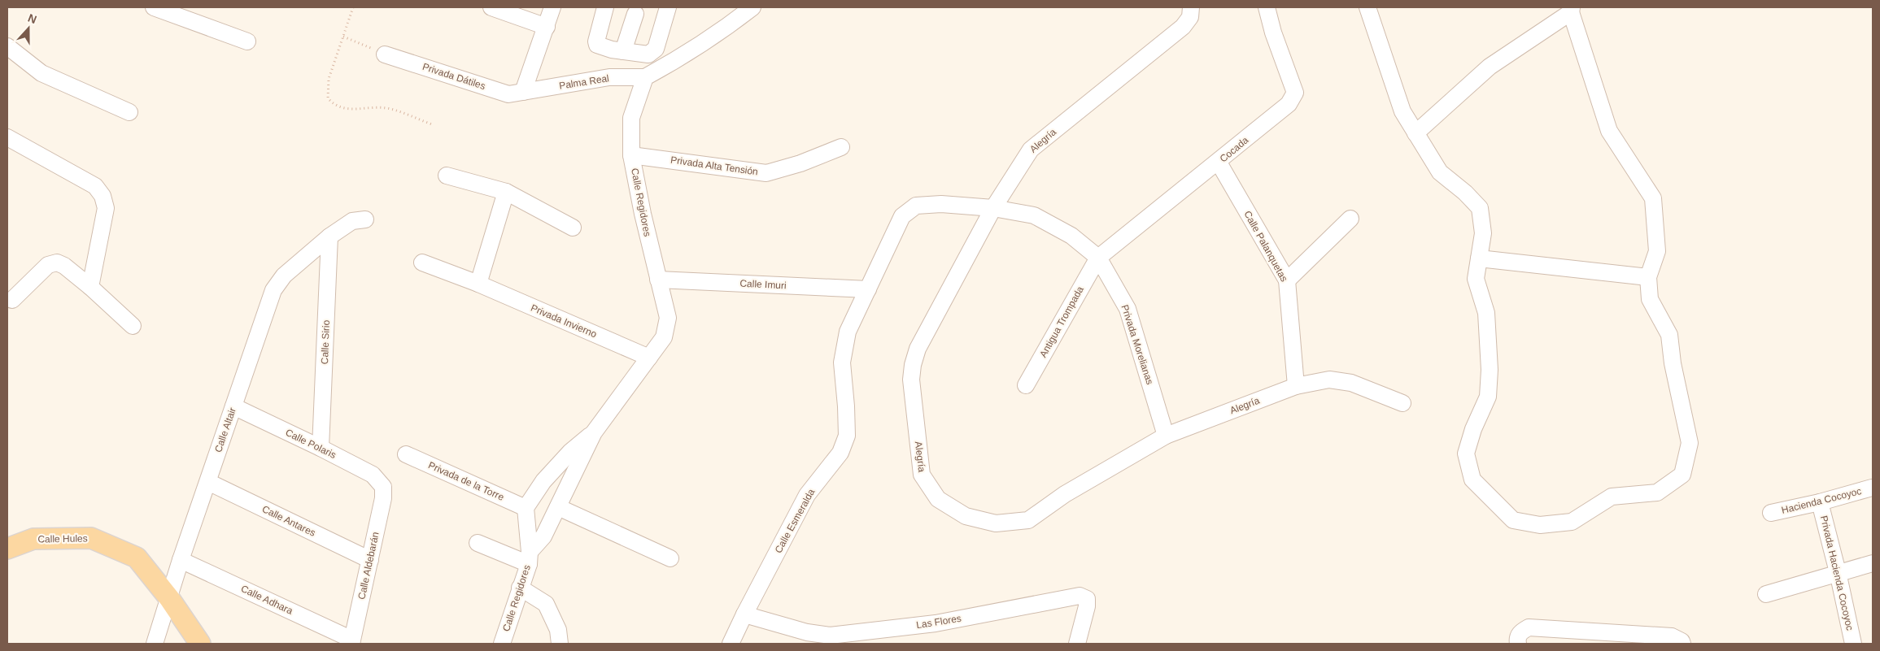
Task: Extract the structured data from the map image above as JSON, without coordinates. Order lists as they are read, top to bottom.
{
  "streets": {
    "main road": ["Calle Hules"],
    "street": [
      "Privada Dátiles",
      "Palma Real",
      "Alegría",
      "Cocada",
      "Privada Alta Tensión",
      "Calle Regidores",
      "Calle Palanquetas",
      "Calle Imuri",
      "Privada Invierno",
      "Antigua Trompada",
      "Calle Sirio",
      "Privada Morelianas",
      "Calle Altair",
      "Calle Polaris",
      "Privada de la Torre",
      "Hacienda Cocoyoc",
      "Calle Antares",
      "Calle Esmeralda",
      "Calle Aldebarán",
      "Privada Hacienda Cocoyoc",
      "Calle Adhara",
      "Las Flores"
    ]
  },
  "crossings": [
    ["Privada Dátiles", "Palma Real"],
    ["Palma Real", "Calle Regidores"],
    ["Alegría", "Calle Palanquetas"],
    ["Alegría", "Privada Morelianas"],
    ["Alegría", "Calle Esmeralda"],
    ["Cocada", "Calle Palanquetas"],
    ["Cocada", "Antigua Trompada"],
    ["Cocada", "Privada Morelianas"],
    ["Privada Alta Tensión", "Calle Regidores"],
    ["Calle Regidores", "Calle Imuri"],
    ["Calle Regidores", "Privada Invierno"],
    ["Calle Regidores", "Privada de la Torre"],
    ["Calle Imuri", "Calle Esmeralda"],
    ["Antigua Trompada", "Privada Morelianas"],
    ["Calle Sirio", "Calle Altair"],
    ["Calle Sirio", "Calle Polaris"],
    ["Privada Morelianas", "Calle Esmeralda"],
    ["Calle Altair", "Calle Polaris"],
    ["Calle Altair", "Calle Antares"],
    ["Calle Altair", "Calle Hules"],
    ["Calle Altair", "Calle Adhara"],
    ["Calle Polaris", "Calle Aldebarán"],
    ["Hacienda Cocoyoc", "Privada Hacienda Cocoyoc"],
    ["Calle Antares", "Calle Aldebarán"],
    ["Calle Esmeralda", "Las Flores"],
    ["Calle Aldebarán", "Calle Adhara"]
  ],
  "north": "top"
}
